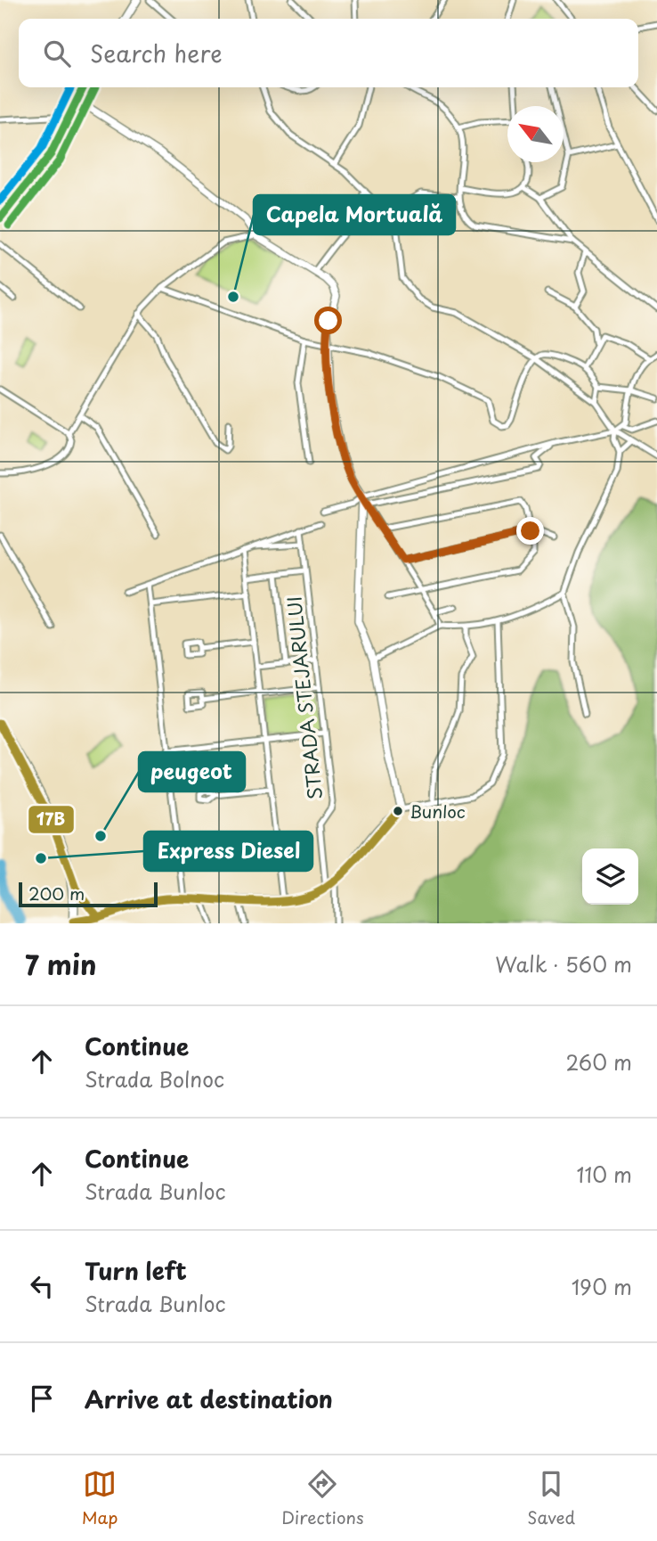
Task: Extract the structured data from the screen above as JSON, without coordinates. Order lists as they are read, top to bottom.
{
  "streets": {
    "street": ["STRADA STEJARULUI"]
  },
  "places": [
    "Capela Mortuală",
    "Bunloc",
    "peugeot",
    "Express Diesel"
  ],
  "lines": ["transit line 17B"],
  "scale_bar": "200 m",
  "north": "top left",
  "page": {
    "search": "Search here",
    "scale": "200 m",
    "heading": ["7 min", "Walk · 560 m"],
    "list": [
      ["Continue", "Strada Bolnoc", "260 m"],
      ["Continue", "Strada Bunloc", "110 m"],
      ["Turn left", "Strada Bunloc", "190 m"],
      "Arrive at destination"
    ],
    "nav": ["Map", "Directions", "Saved"]
  }
}
